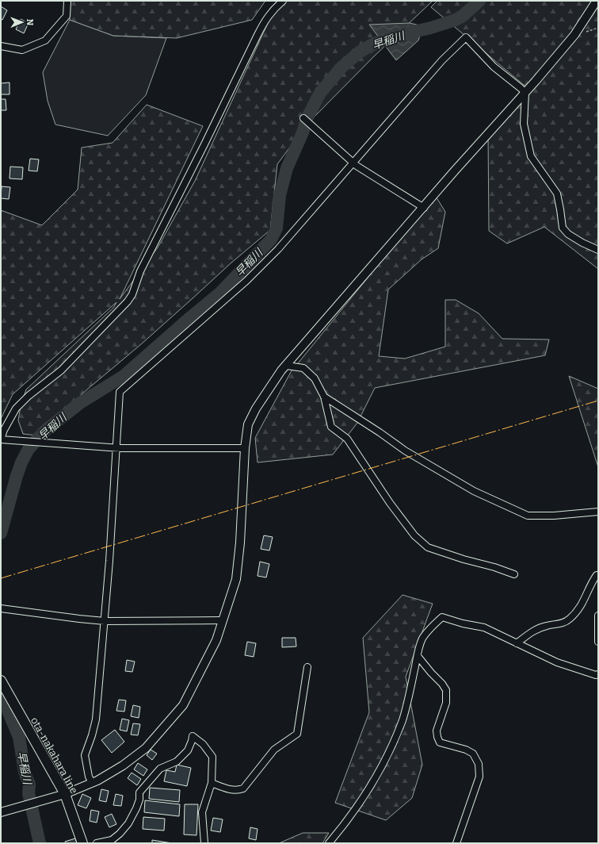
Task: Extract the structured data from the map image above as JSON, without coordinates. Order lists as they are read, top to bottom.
{
  "streets": {
    "main road": ["ota-nakahara line"]
  },
  "water": ["早稲川"],
  "north": "right"
}
